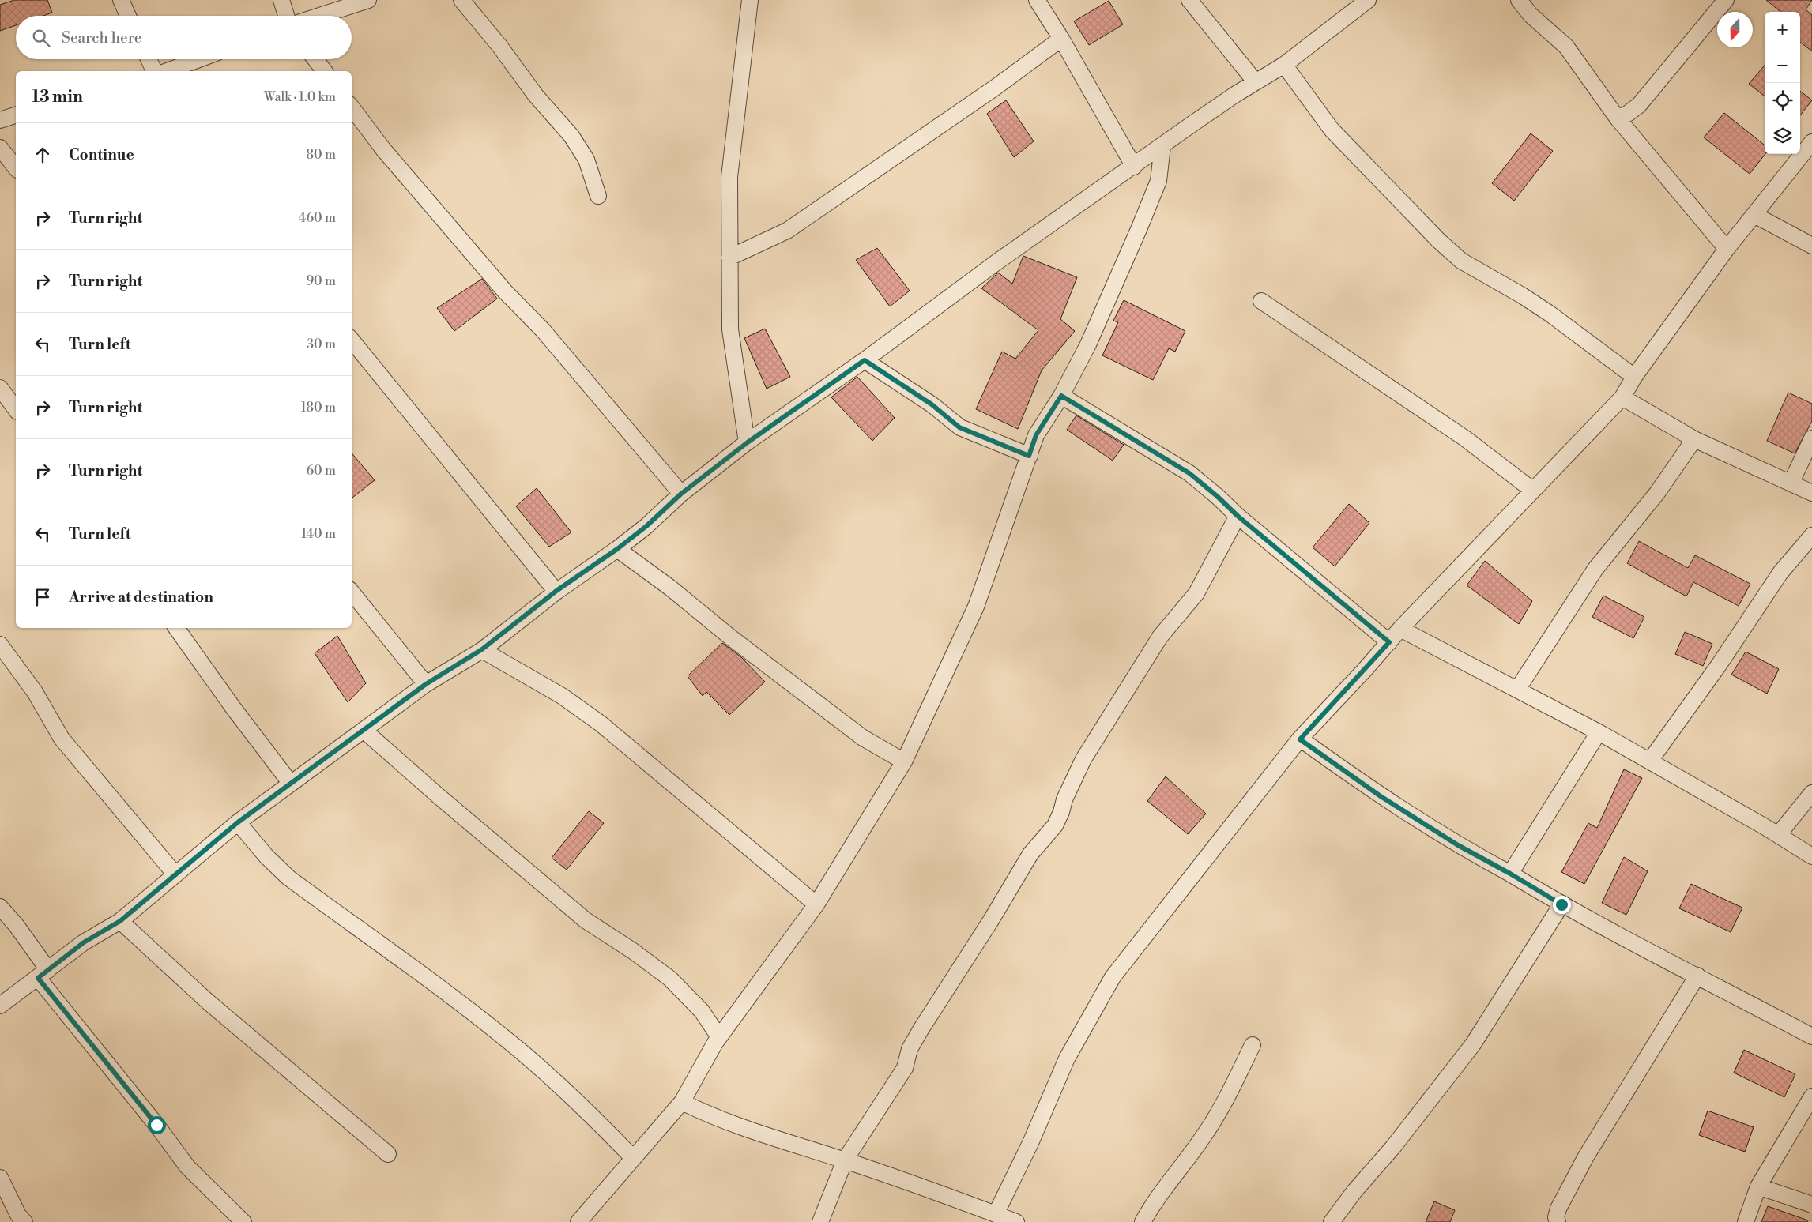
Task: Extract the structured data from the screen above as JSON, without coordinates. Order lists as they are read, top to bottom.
{
  "north": "bottom",
  "page": {
    "map_buttons": ["+", "−"],
    "search": "Search here",
    "heading": ["13 min", "Walk · 1.0 km"],
    "list": [
      ["Continue", "80 m"],
      ["Turn right", "460 m"],
      ["Turn right", "90 m"],
      ["Turn left", "30 m"],
      ["Turn right", "180 m"],
      ["Turn right", "60 m"],
      ["Turn left", "140 m"],
      "Arrive at destination"
    ]
  }
}
